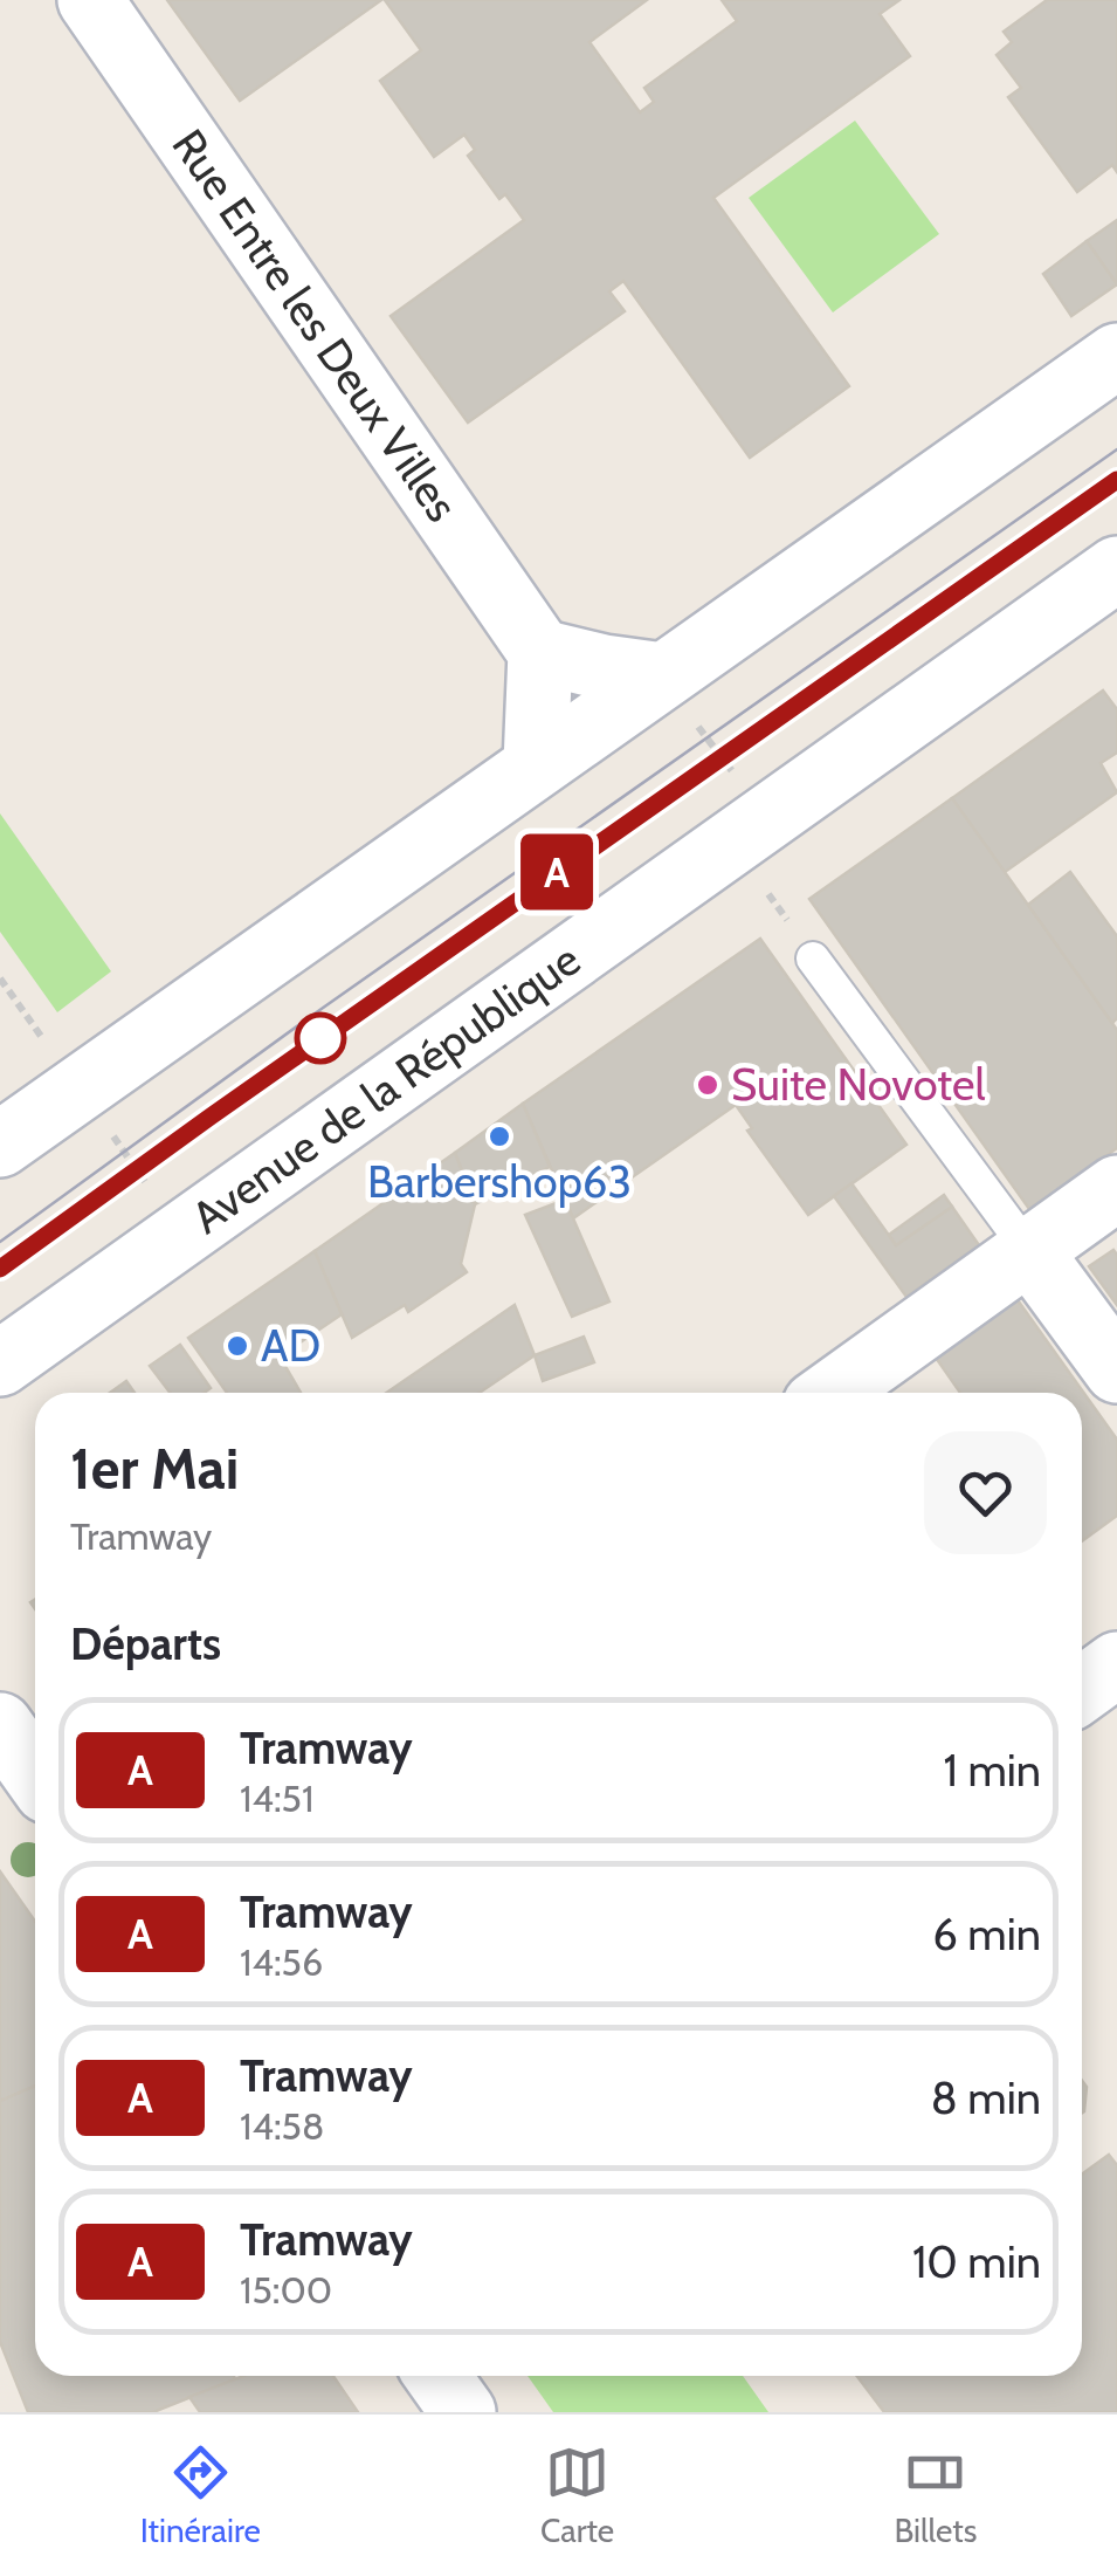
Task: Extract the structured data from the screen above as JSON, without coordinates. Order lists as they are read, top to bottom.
{
  "streets": {
    "main road": ["Rue Entre les Deux Villes", "Avenue de la République"]
  },
  "places": ["Suite Novotel", "Barbershop63", "AD"],
  "lines": ["tram line A"],
  "page": {
    "on_map": "A",
    "heading": [
      ["1er Mai", "Tramway"],
      "Départs"
    ],
    "list": [
      {
        "mark": "A",
        "name": "Tramway",
        "note": "14:51",
        "value": "1 min"
      },
      {
        "mark": "A",
        "name": "Tramway",
        "note": "14:56",
        "value": "6 min"
      },
      {
        "mark": "A",
        "name": "Tramway",
        "note": "14:58",
        "value": "8 min"
      },
      {
        "mark": "A",
        "name": "Tramway",
        "note": "15:00",
        "value": "10 min"
      }
    ],
    "tabs": ["Itinéraire", "Carte", "Billets"]
  }
}
